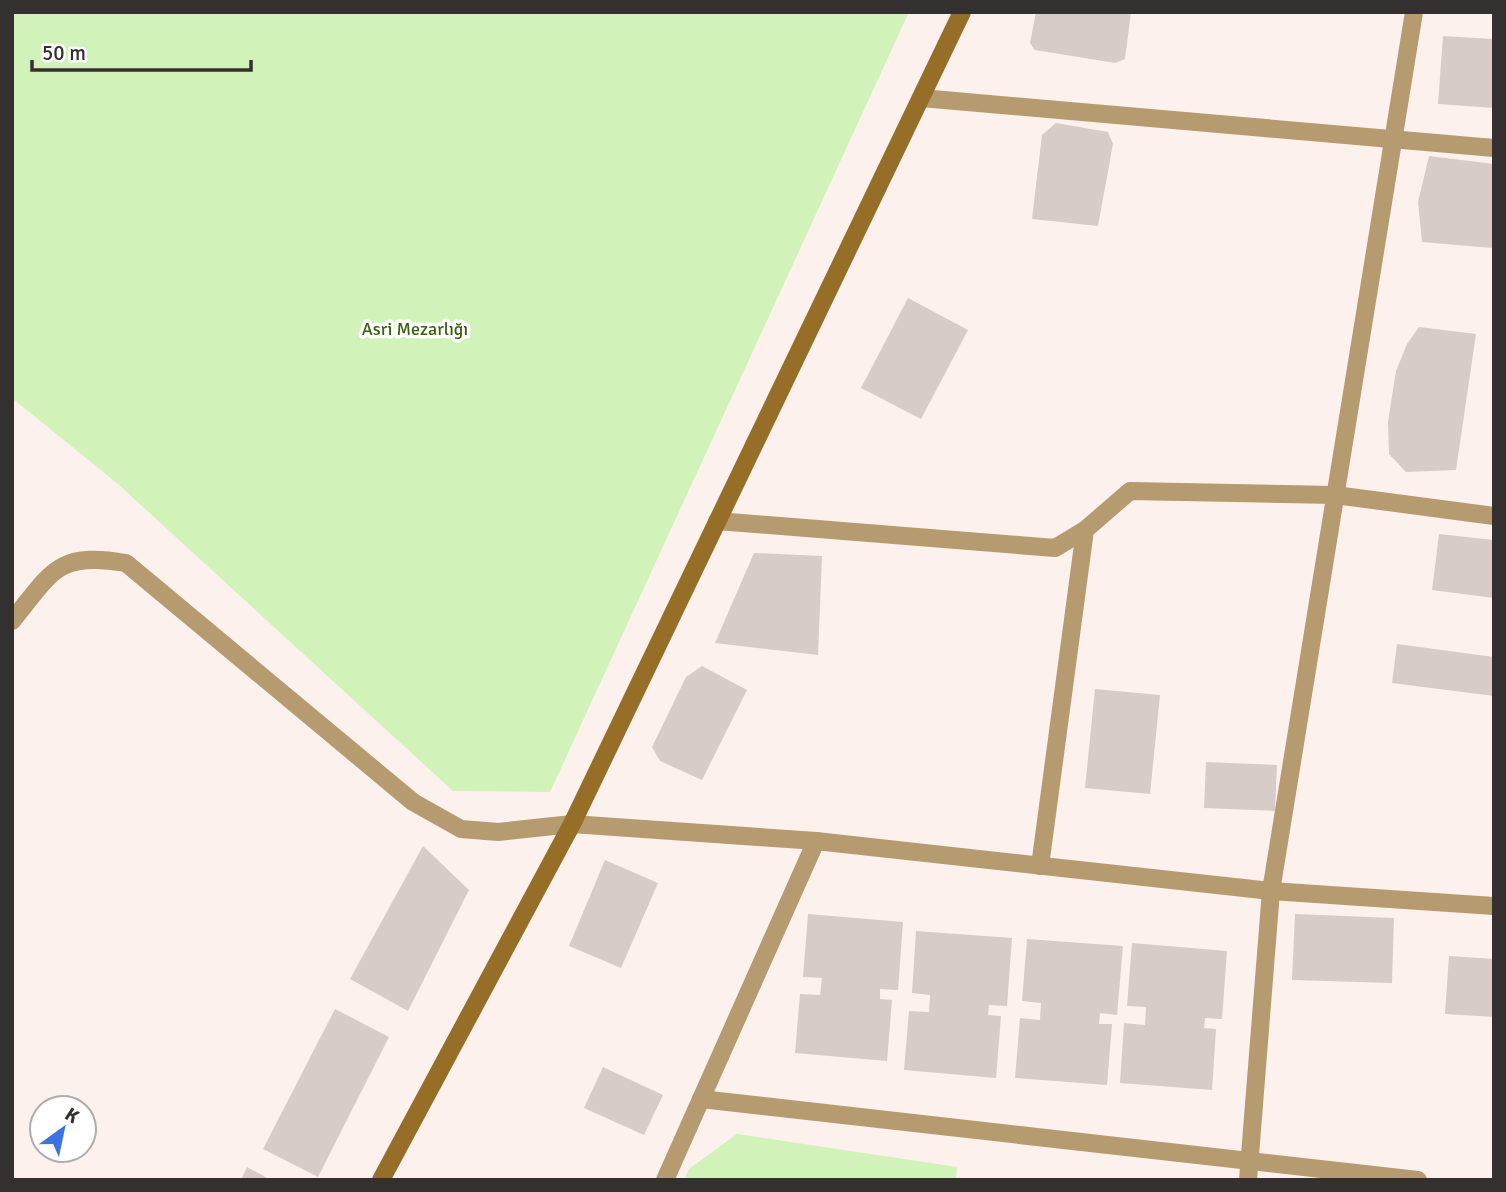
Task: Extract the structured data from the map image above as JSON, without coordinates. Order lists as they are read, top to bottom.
{
  "parks": ["Asri Mezarlığı"],
  "scale_bar": "50 m",
  "north": "top right"
}
